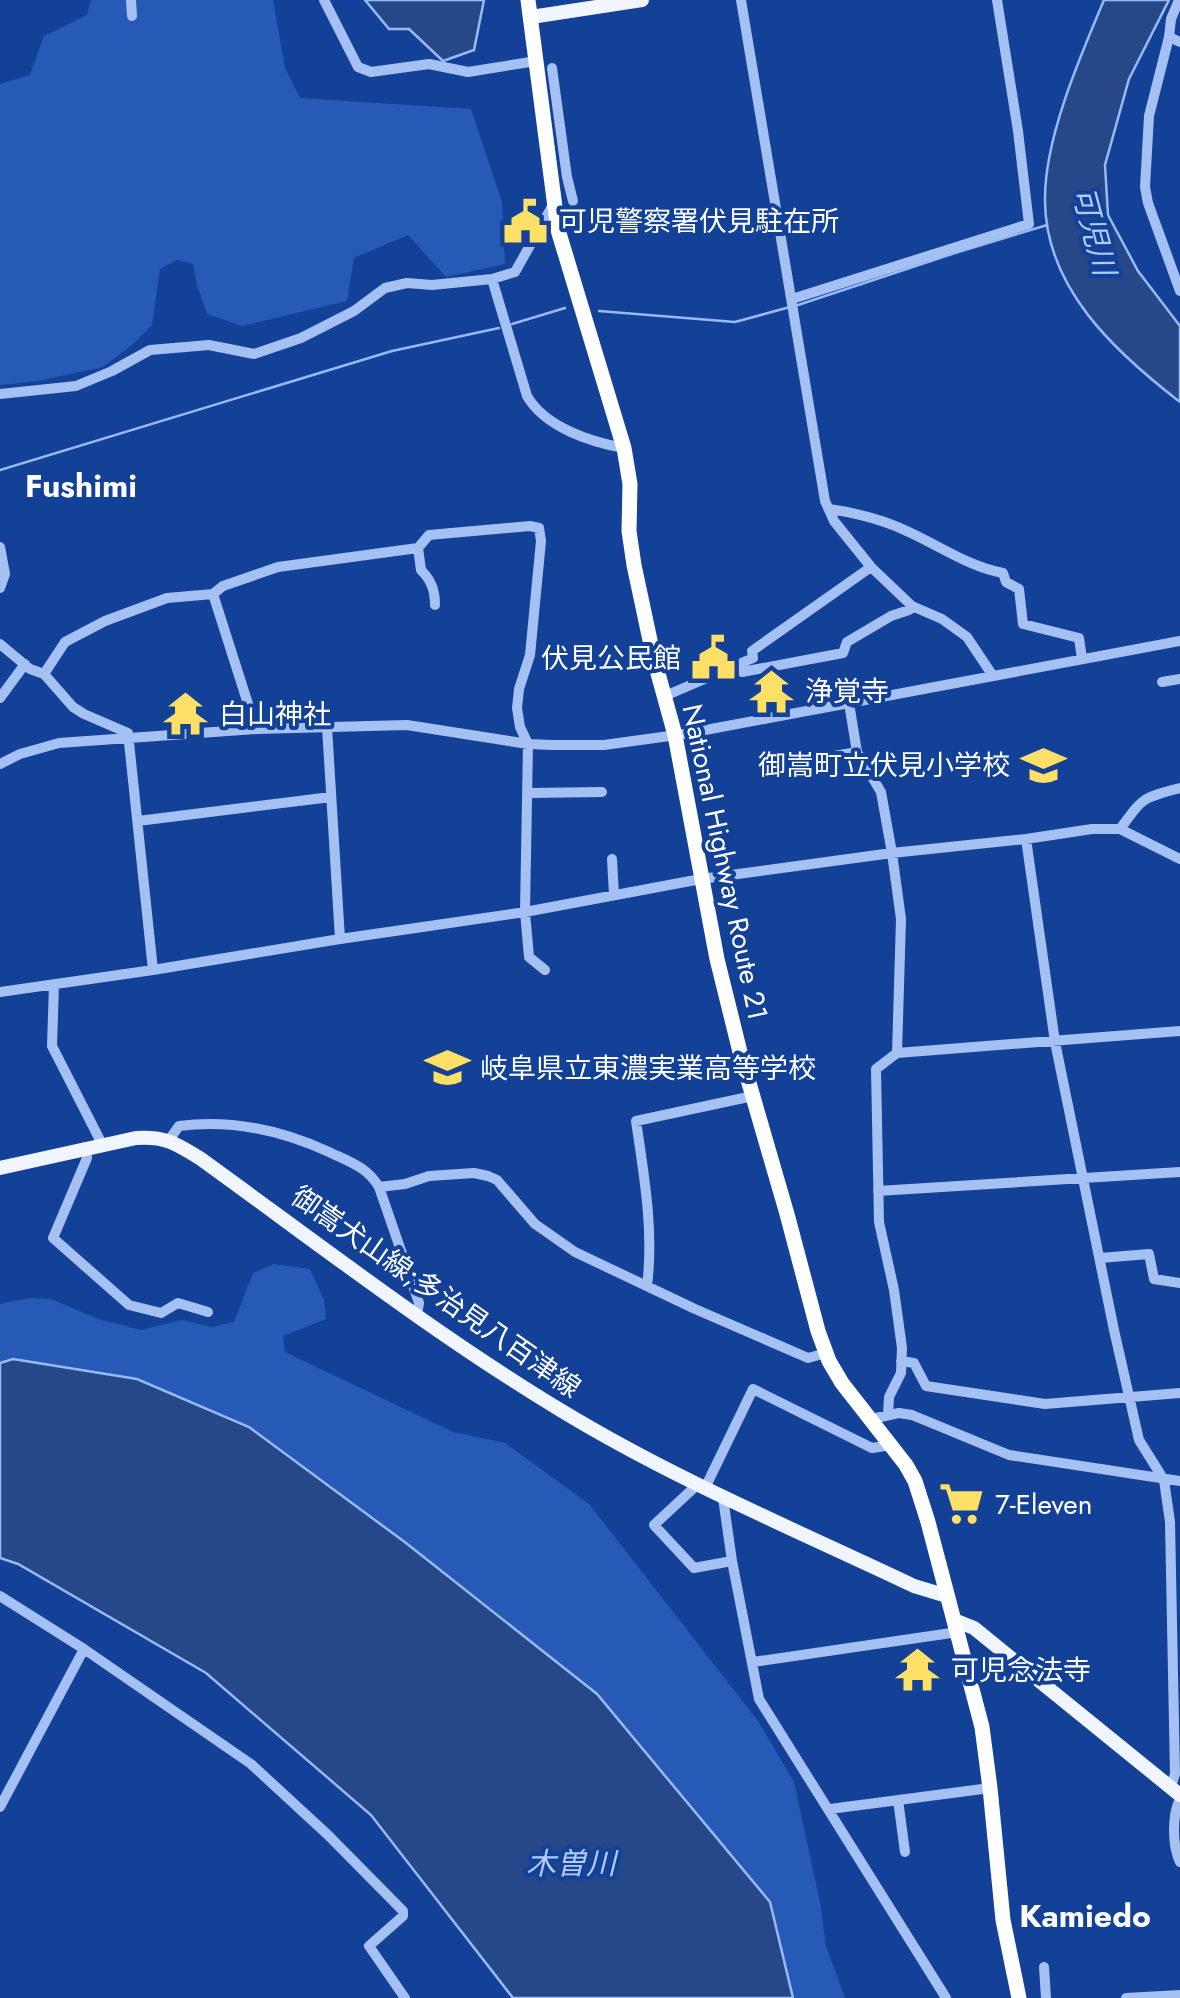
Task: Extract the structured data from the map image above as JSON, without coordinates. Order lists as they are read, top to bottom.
{
  "streets": {
    "highway": ["National Highway Route 21"],
    "main road": ["御嵩犬山線;多治見八百津線"]
  },
  "crossings": [
    ["National Highway Route 21", "御嵩犬山線;多治見八百津線"]
  ],
  "districts": ["Fushimi", "Kamiedo"],
  "water": ["可児川", "木曽川"],
  "places": {
    "public building": ["可児警察署伏見駐在所", "伏見公民館"],
    "temple": ["浄覚寺", "白山神社", "可児念法寺"],
    "school or university": ["御嵩町立伏見小学校", "岐阜県立東濃実業高等学校"],
    "supermarket": ["7-Eleven"]
  }
}
